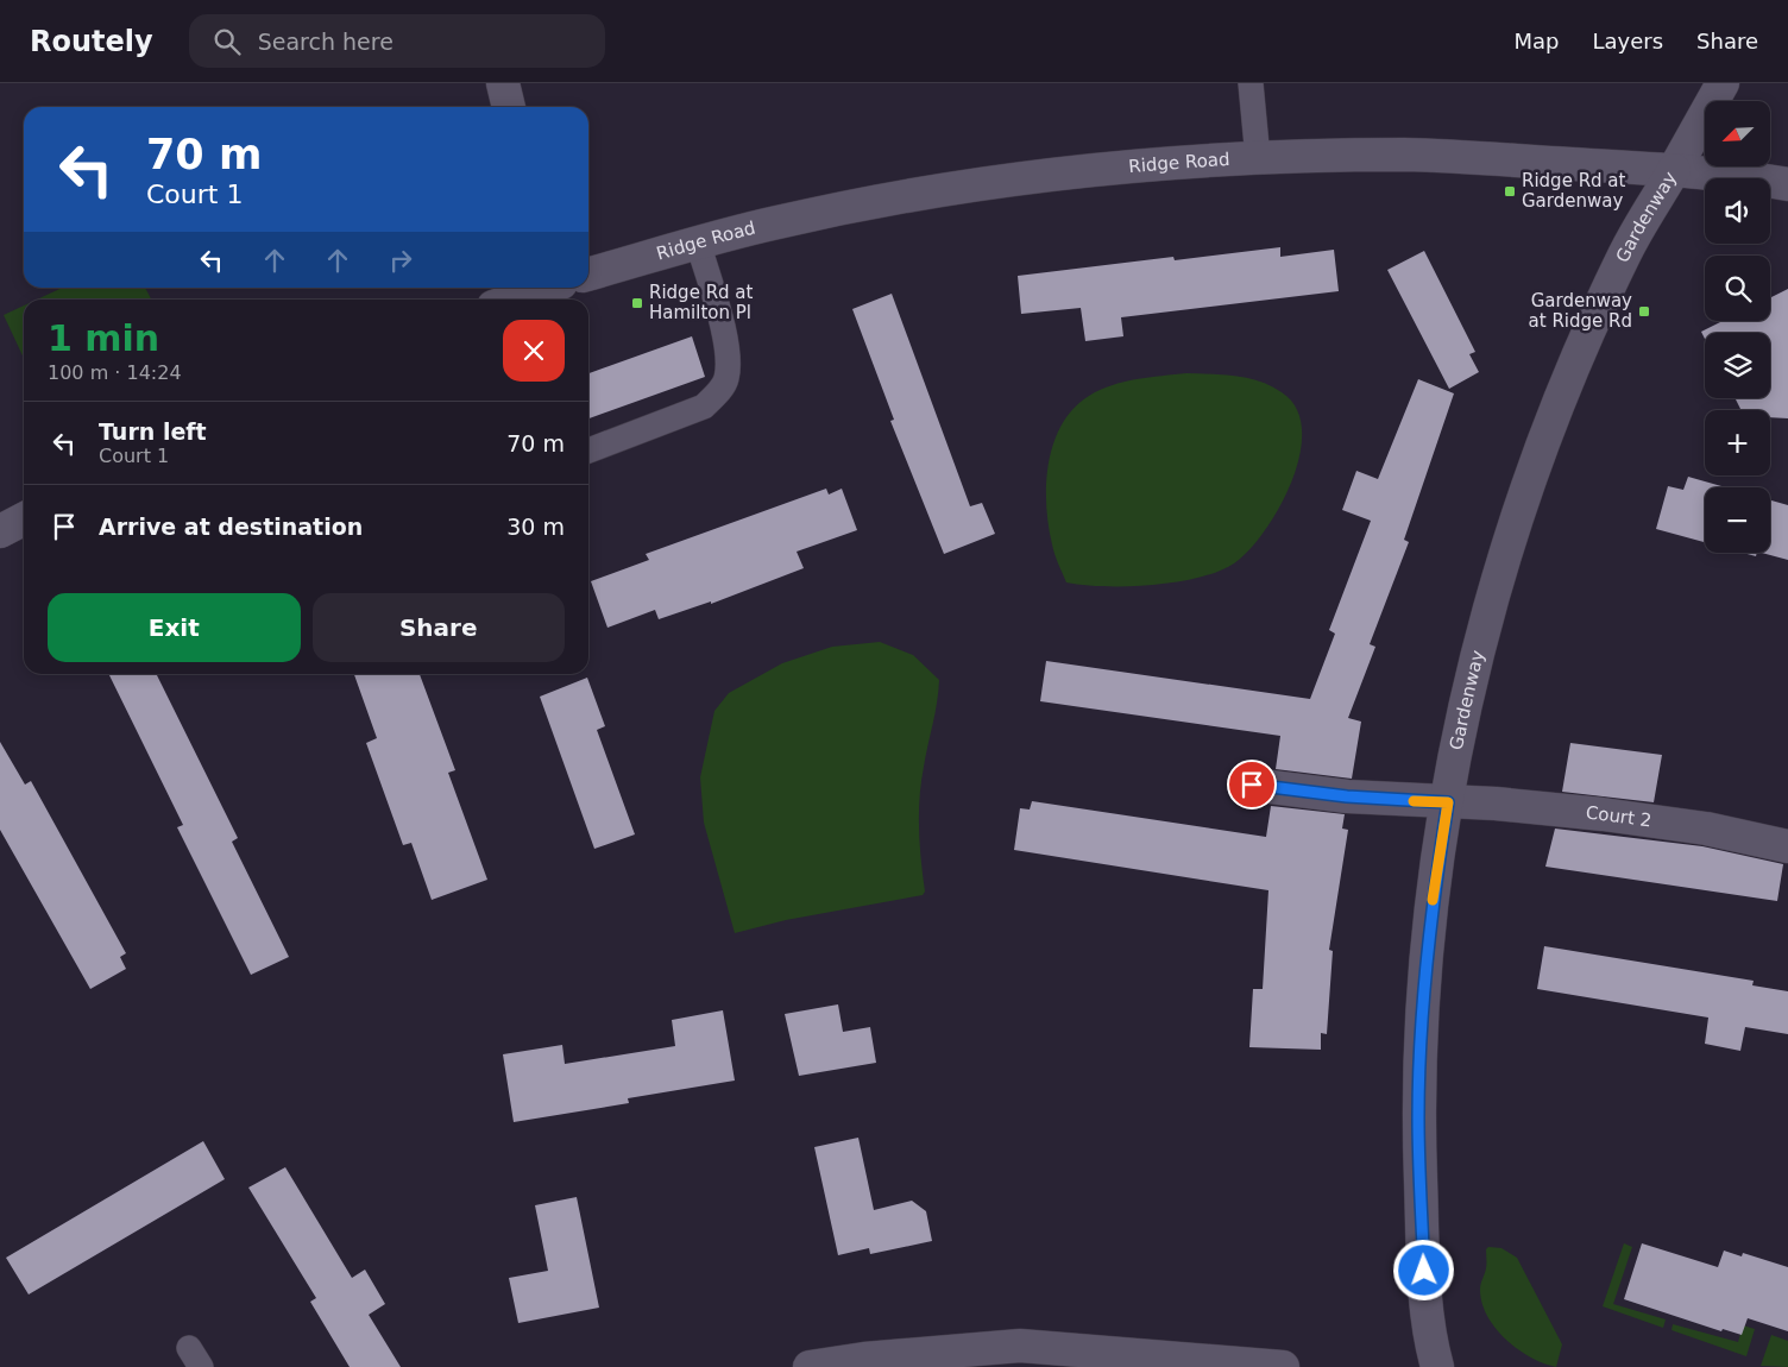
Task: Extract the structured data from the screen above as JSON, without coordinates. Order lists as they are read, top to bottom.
{
  "streets": {
    "street": ["Ridge Road", "Gardenway", "Court 2"]
  },
  "crossings": [
    ["Ridge Road", "Gardenway"],
    ["Gardenway", "Court 2"]
  ],
  "places": {
    "transit": ["Ridge Rd at Gardenway", "Ridge Rd at Hamilton Pl", "Gardenway at Ridge Rd"]
  },
  "north": "bottom left",
  "page": {
    "header": "Routely",
    "search": "Search here",
    "nav": ["Map", "Layers", "Share"],
    "map_buttons": ["+", "−"],
    "turn": ["70 m", "Court 1"],
    "heading": ["1 min", "100 m · 14:24"],
    "list": [
      {
        "name": "Turn left",
        "note": "Court 1",
        "value": "70 m"
      },
      {
        "name": "Arrive at destination",
        "value": "30 m"
      }
    ],
    "buttons": ["Exit", "Share"]
  }
}
